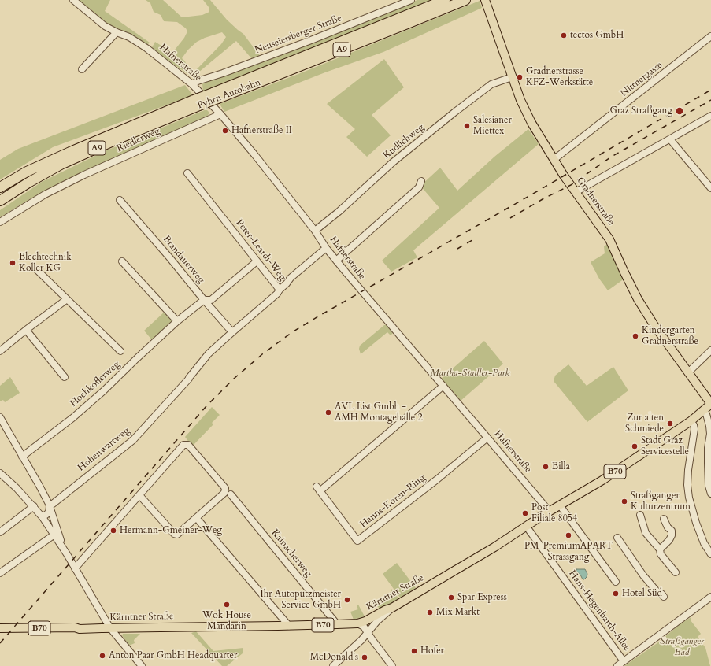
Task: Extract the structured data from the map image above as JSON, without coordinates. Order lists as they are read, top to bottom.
{
  "streets": {
    "highway": ["A9", "Pyhrn Autobahn"],
    "main road": ["Gradnerstraße", "B70", "Kärntner Straße"],
    "street": [
      "Neuseiersberger Straße",
      "Hafnerstraße",
      "Nittnergasse",
      "Riedlerweg",
      "Kudlichweg",
      "Peter-Leardi-Weg",
      "Brandauerweg",
      "Hochkoflerweg",
      "Hohenwartweg",
      "Hanns-Koren-Ring",
      "Kainacherweg",
      "Hans-Hegenbarth-Allee"
    ]
  },
  "crossings": [
    ["Neuseiersberger Straße", "Hafnerstraße"],
    ["Hafnerstraße", "Riedlerweg"],
    ["Hafnerstraße", "Kudlichweg"],
    ["Hafnerstraße", "Peter-Leardi-Weg"],
    ["Hafnerstraße", "Hanns-Koren-Ring"],
    ["Hafnerstraße", "Kärntner Straße"],
    ["Nittnergasse", "Gradnerstraße"],
    ["Kudlichweg", "Gradnerstraße"],
    ["Gradnerstraße", "Kärntner Straße"],
    ["Peter-Leardi-Weg", "Hochkoflerweg"],
    ["Brandauerweg", "Hochkoflerweg"],
    ["Brandauerweg", "Hohenwartweg"],
    ["Kainacherweg", "Kärntner Straße"],
    ["Kärntner Straße", "Hans-Hegenbarth-Allee"]
  ],
  "parks": ["Martha-Stadler-Park", "Straßganger Bad"],
  "places": [
    "tectos GmbH",
    "Gradnerstrasse KFZ-Werkstätte",
    "Graz Straßgang",
    "Salesianer Miettex",
    "Hafnerstraße II",
    "Blechtechnik Koller KG",
    "Kindergarten Gradnerstraße",
    "AVL List Gmbh - AMH Montagehalle 2",
    "Zur alten Schmiede",
    "Stadt Graz Servicestelle",
    "Billa",
    "Straßganger Kulturzentrum",
    "Post Filiale 8054",
    "Hermann-Gmeiner-Weg",
    "PM-PremiumAPART Strassgang",
    "Hotel Süd",
    "Spar Express",
    "Ihr Autoputzmeister Service GmbH",
    "Wok House Mandarin",
    "Mix Markt",
    "Hofer",
    "Anton Paar GmbH Headquarter",
    "McDonald's"
  ]
}
